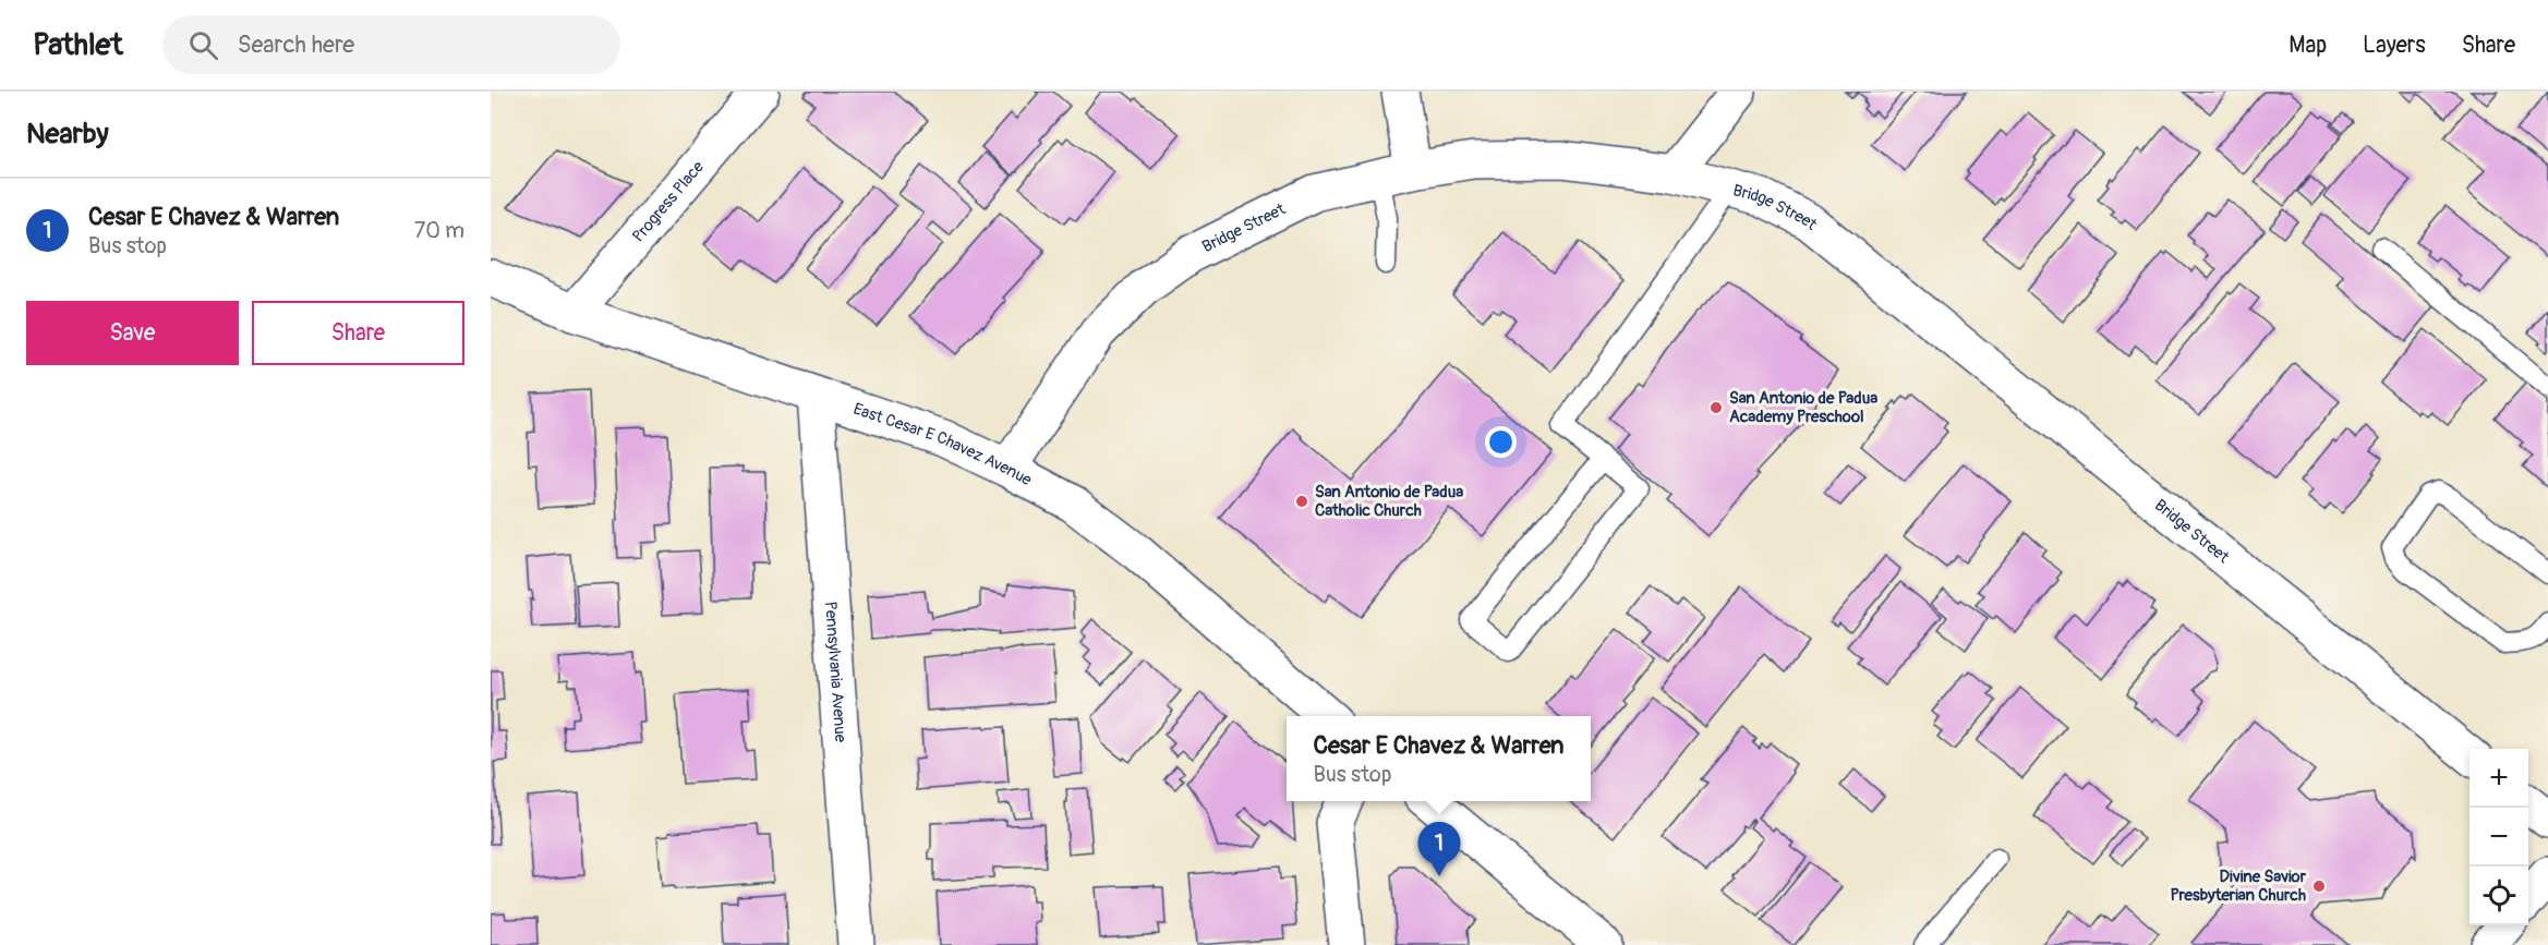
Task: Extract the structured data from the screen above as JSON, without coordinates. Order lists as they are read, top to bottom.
{
  "streets": {
    "street": [
      "Progress Place",
      "Bridge Street",
      "East Cesar E Chavez Avenue",
      "Pennsylvania Avenue"
    ]
  },
  "crossings": [
    ["Progress Place", "East Cesar E Chavez Avenue"],
    ["Bridge Street", "East Cesar E Chavez Avenue"],
    ["East Cesar E Chavez Avenue", "Pennsylvania Avenue"]
  ],
  "places": ["San Antonio de Padua Academy Preschool", "San Antonio de Padua Catholic Church", "Divine Savior Presbyterian Church"],
  "page": {
    "header": "Pathlet",
    "search": "Search here",
    "nav": ["Map", "Layers", "Share"],
    "heading": "Nearby",
    "list": [
      {
        "mark": "1",
        "name": "Cesar E Chavez & Warren",
        "note": "Bus stop",
        "value": "70 m"
      }
    ],
    "buttons": ["Save", "Share"],
    "popup": ["Cesar E Chavez & Warren", "Bus stop"],
    "map_buttons": ["+", "−"],
    "pins": "1"
  }
}
